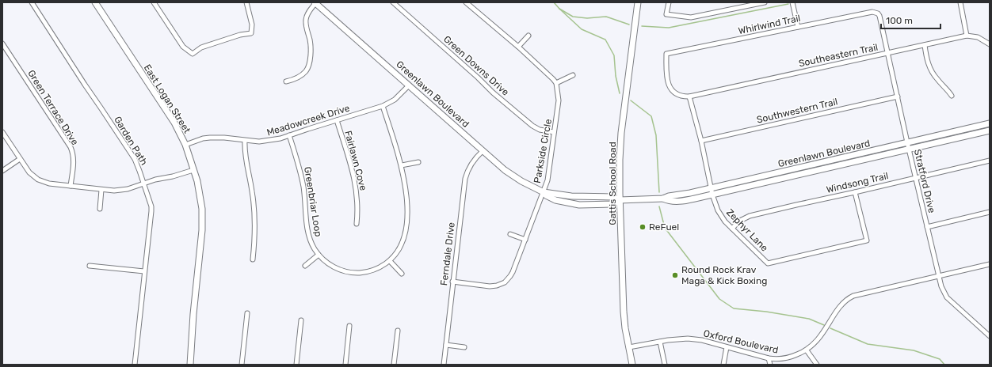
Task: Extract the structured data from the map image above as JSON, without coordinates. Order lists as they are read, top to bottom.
{
  "streets": {
    "main road": ["Greenlawn Boulevard", "East Logan Street", "Gattis School Road"],
    "street": [
      "Whirlwind Trail",
      "Southeastern Trail",
      "Green Downs Drive",
      "Green Terrace Drive",
      "Southwestern Trail",
      "Meadowcreek Drive",
      "Garden Path",
      "Parkside Circle",
      "Fairlawn Cove",
      "Stratford Drive",
      "Windsong Trail",
      "Greenbriar Loop",
      "Zephyr Lane",
      "Ferndale Drive",
      "Oxford Boulevard"
    ]
  },
  "crossings": [
    ["Whirlwind Trail", "Southeastern Trail"],
    ["Whirlwind Trail", "Stratford Drive"],
    ["Whirlwind Trail", "Zephyr Lane"],
    ["Southeastern Trail", "Stratford Drive"],
    ["Southeastern Trail", "Zephyr Lane"],
    ["Green Downs Drive", "Parkside Circle"],
    ["Greenlawn Boulevard", "Meadowcreek Drive"],
    ["Greenlawn Boulevard", "Parkside Circle"],
    ["Greenlawn Boulevard", "Stratford Drive"],
    ["Greenlawn Boulevard", "Gattis School Road"],
    ["Greenlawn Boulevard", "Zephyr Lane"],
    ["Greenlawn Boulevard", "Ferndale Drive"],
    ["East Logan Street", "Meadowcreek Drive"],
    ["Southwestern Trail", "Stratford Drive"],
    ["Southwestern Trail", "Zephyr Lane"],
    ["Meadowcreek Drive", "Fairlawn Cove"],
    ["Meadowcreek Drive", "Greenbriar Loop"],
    ["Parkside Circle", "Ferndale Drive"],
    ["Stratford Drive", "Windsong Trail"],
    ["Stratford Drive", "Oxford Boulevard"],
    ["Windsong Trail", "Zephyr Lane"],
    ["Gattis School Road", "Oxford Boulevard"]
  ],
  "places": ["ReFuel", "Round Rock Krav Maga & Kick Boxing"],
  "scale_bar": "100 m"
}
